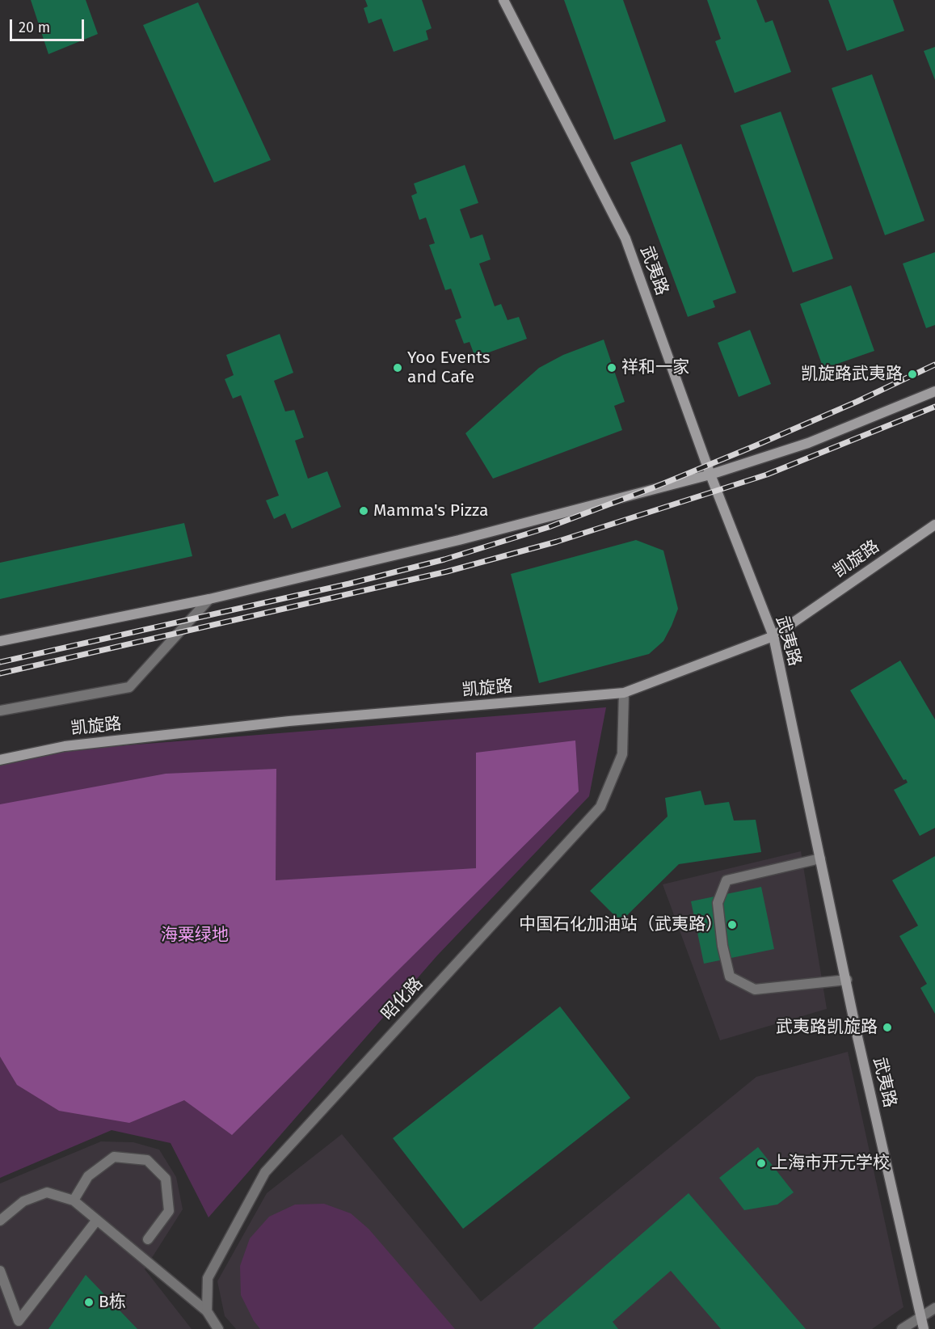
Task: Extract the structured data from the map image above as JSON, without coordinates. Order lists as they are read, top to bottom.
{
  "streets": {
    "street": ["武夷路", "凯旋路", "昭化路"]
  },
  "crossings": [
    ["武夷路", "凯旋路"],
    ["凯旋路", "昭化路"]
  ],
  "parks": ["海粟绿地"],
  "places": [
    "Yoo Events and Cafe",
    "祥和一家",
    "凯旋路武夷路",
    "Mamma's Pizza",
    "中国石化加油站（武夷路）",
    "武夷路凯旋路",
    "上海市开元学校",
    "B栋"
  ],
  "scale_bar": "20 m"
}
